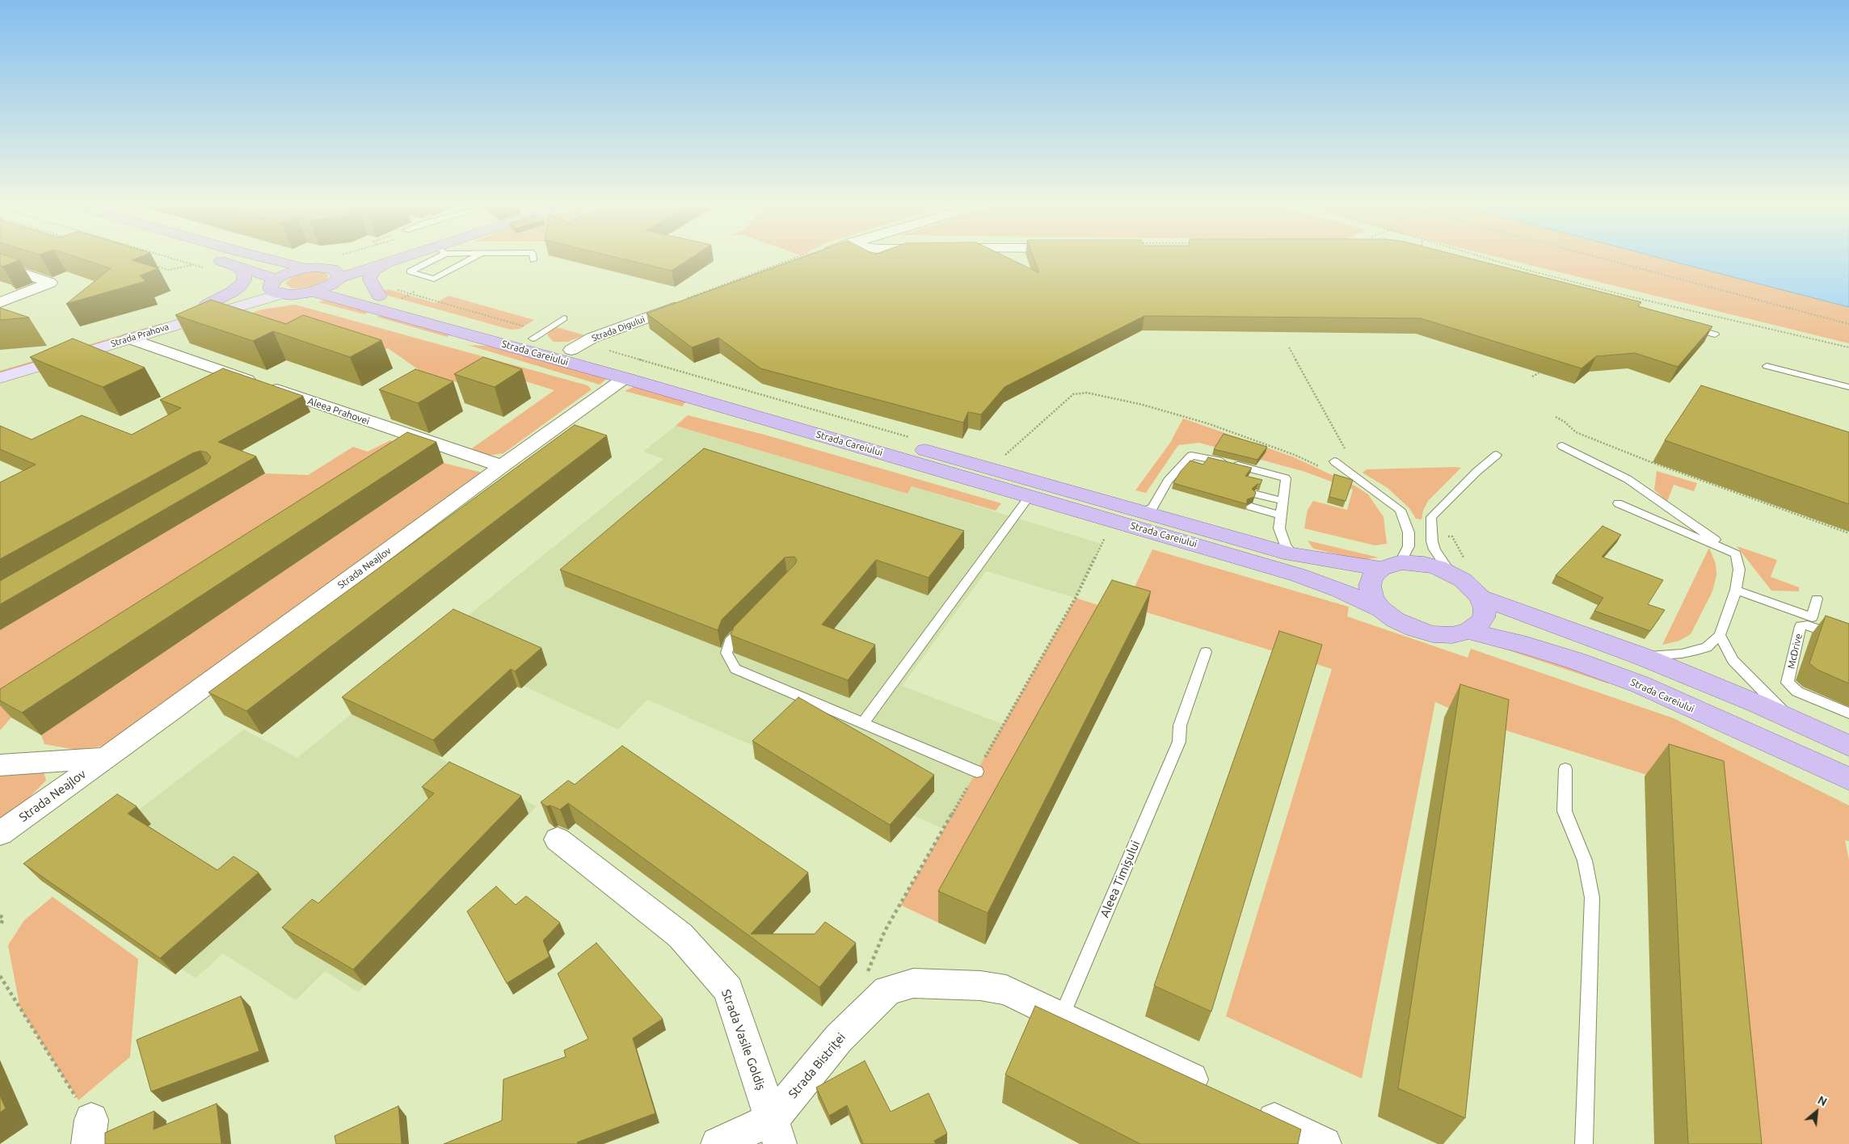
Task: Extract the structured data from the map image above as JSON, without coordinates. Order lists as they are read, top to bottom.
{
  "streets": {
    "main road": ["Strada Careiului"],
    "street": [
      "Strada Digului",
      "Strada Prahova",
      "Aleea Prahovei",
      "Strada Neajlov",
      "Strada Vasile Goldiș",
      "Strada Bistriței"
    ],
    "lane": ["McDrive", "Aleea Timișului"]
  },
  "crossings": [
    ["Strada Digului", "Strada Careiului"],
    ["Strada Prahova", "Aleea Prahovei"],
    ["Strada Careiului", "Strada Neajlov"],
    ["Aleea Prahovei", "Strada Neajlov"],
    ["Aleea Timișului", "Strada Bistriței"],
    ["Strada Vasile Goldiș", "Strada Bistriței"]
  ],
  "north": "top right"
}
